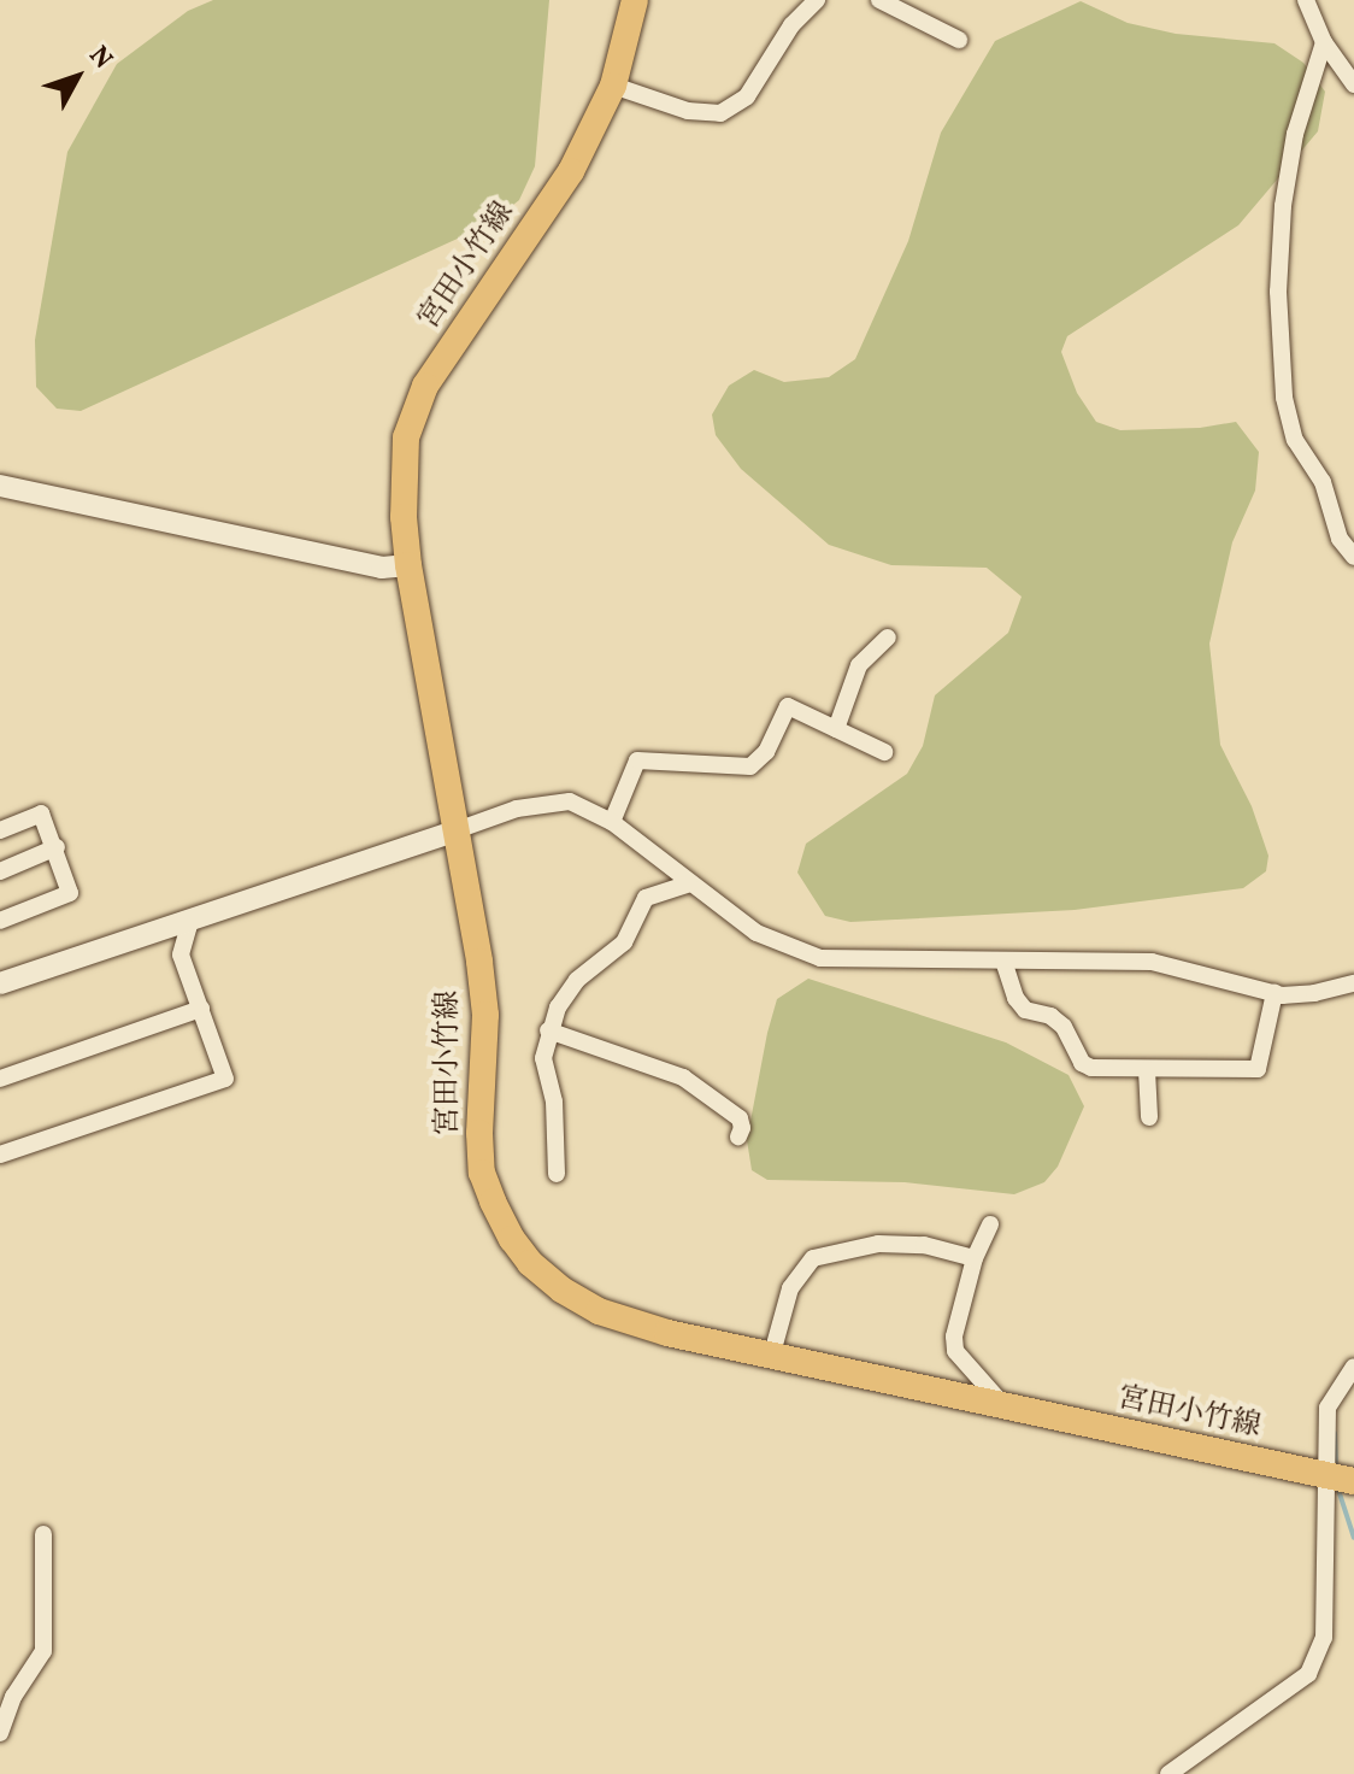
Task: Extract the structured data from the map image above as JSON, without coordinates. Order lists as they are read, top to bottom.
{
  "streets": {
    "main road": ["宮田小竹線"]
  },
  "north": "top right"
}
